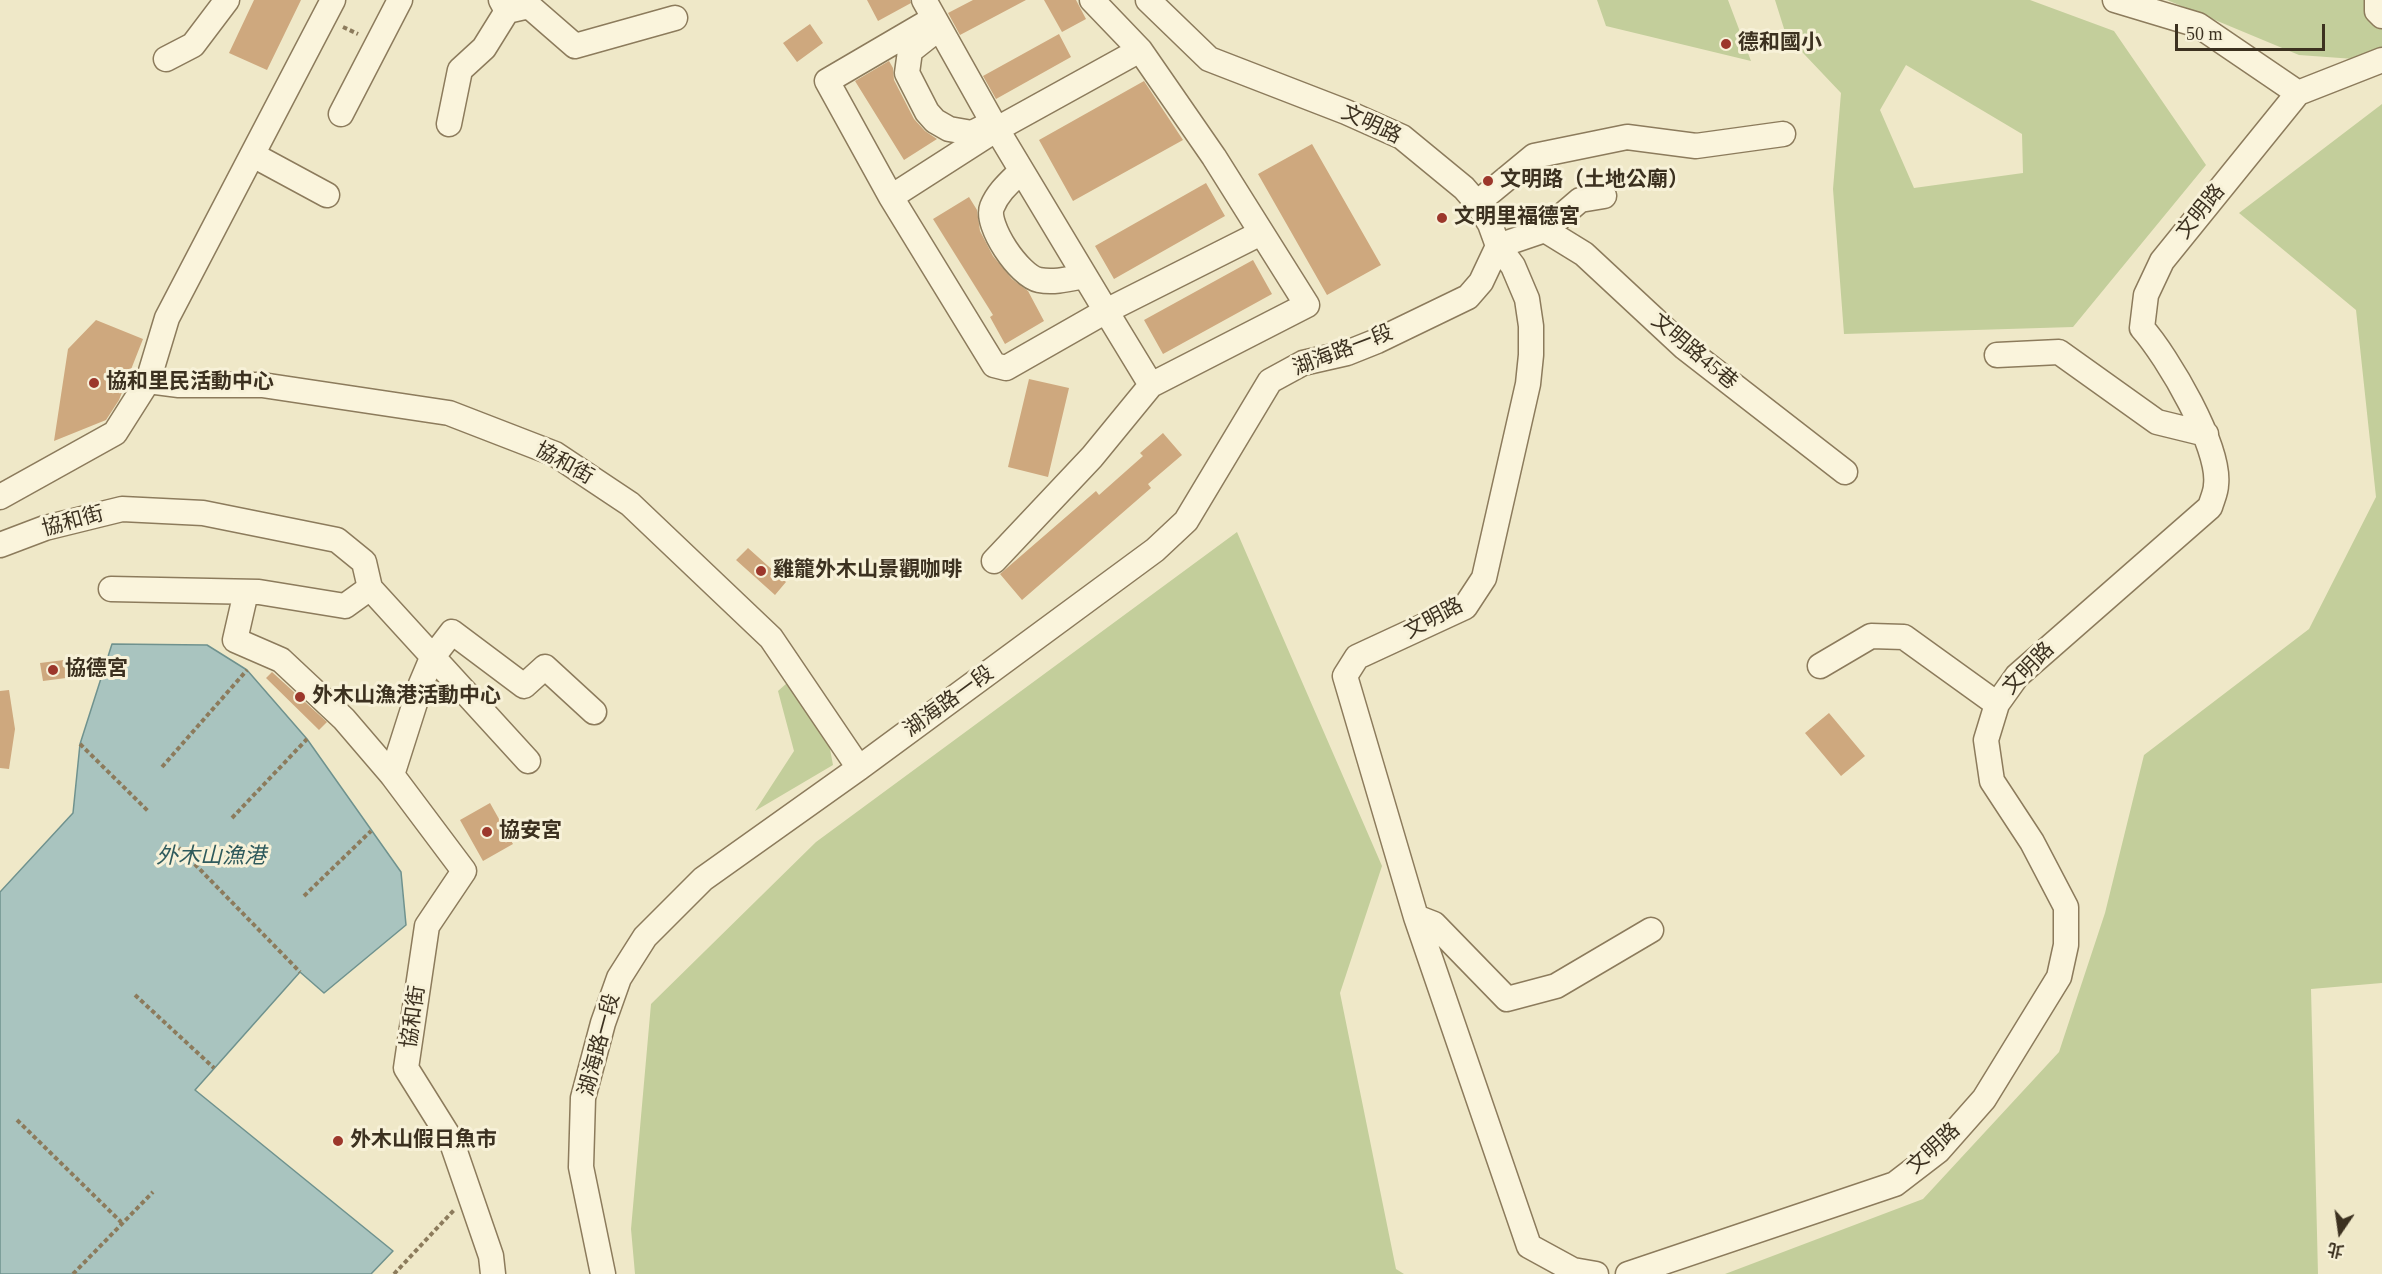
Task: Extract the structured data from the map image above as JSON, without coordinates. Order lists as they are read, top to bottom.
{
  "streets": {
    "street": [
      "文明路",
      "湖海路一段",
      "文明路45巷",
      "協和街"
    ]
  },
  "crossings": [
    ["文明路", "湖海路一段"],
    ["湖海路一段", "協和街"]
  ],
  "water": ["外木山漁港"],
  "places": [
    "德和國小",
    "文明路（土地公廟）",
    "文明里福德宮",
    "協和里民活動中心",
    "雞籠外木山景觀咖啡",
    "協德宮",
    "外木山漁港活動中心",
    "協安宮",
    "外木山假日魚市"
  ],
  "scale_bar": "50 m",
  "north": "bottom"
}
